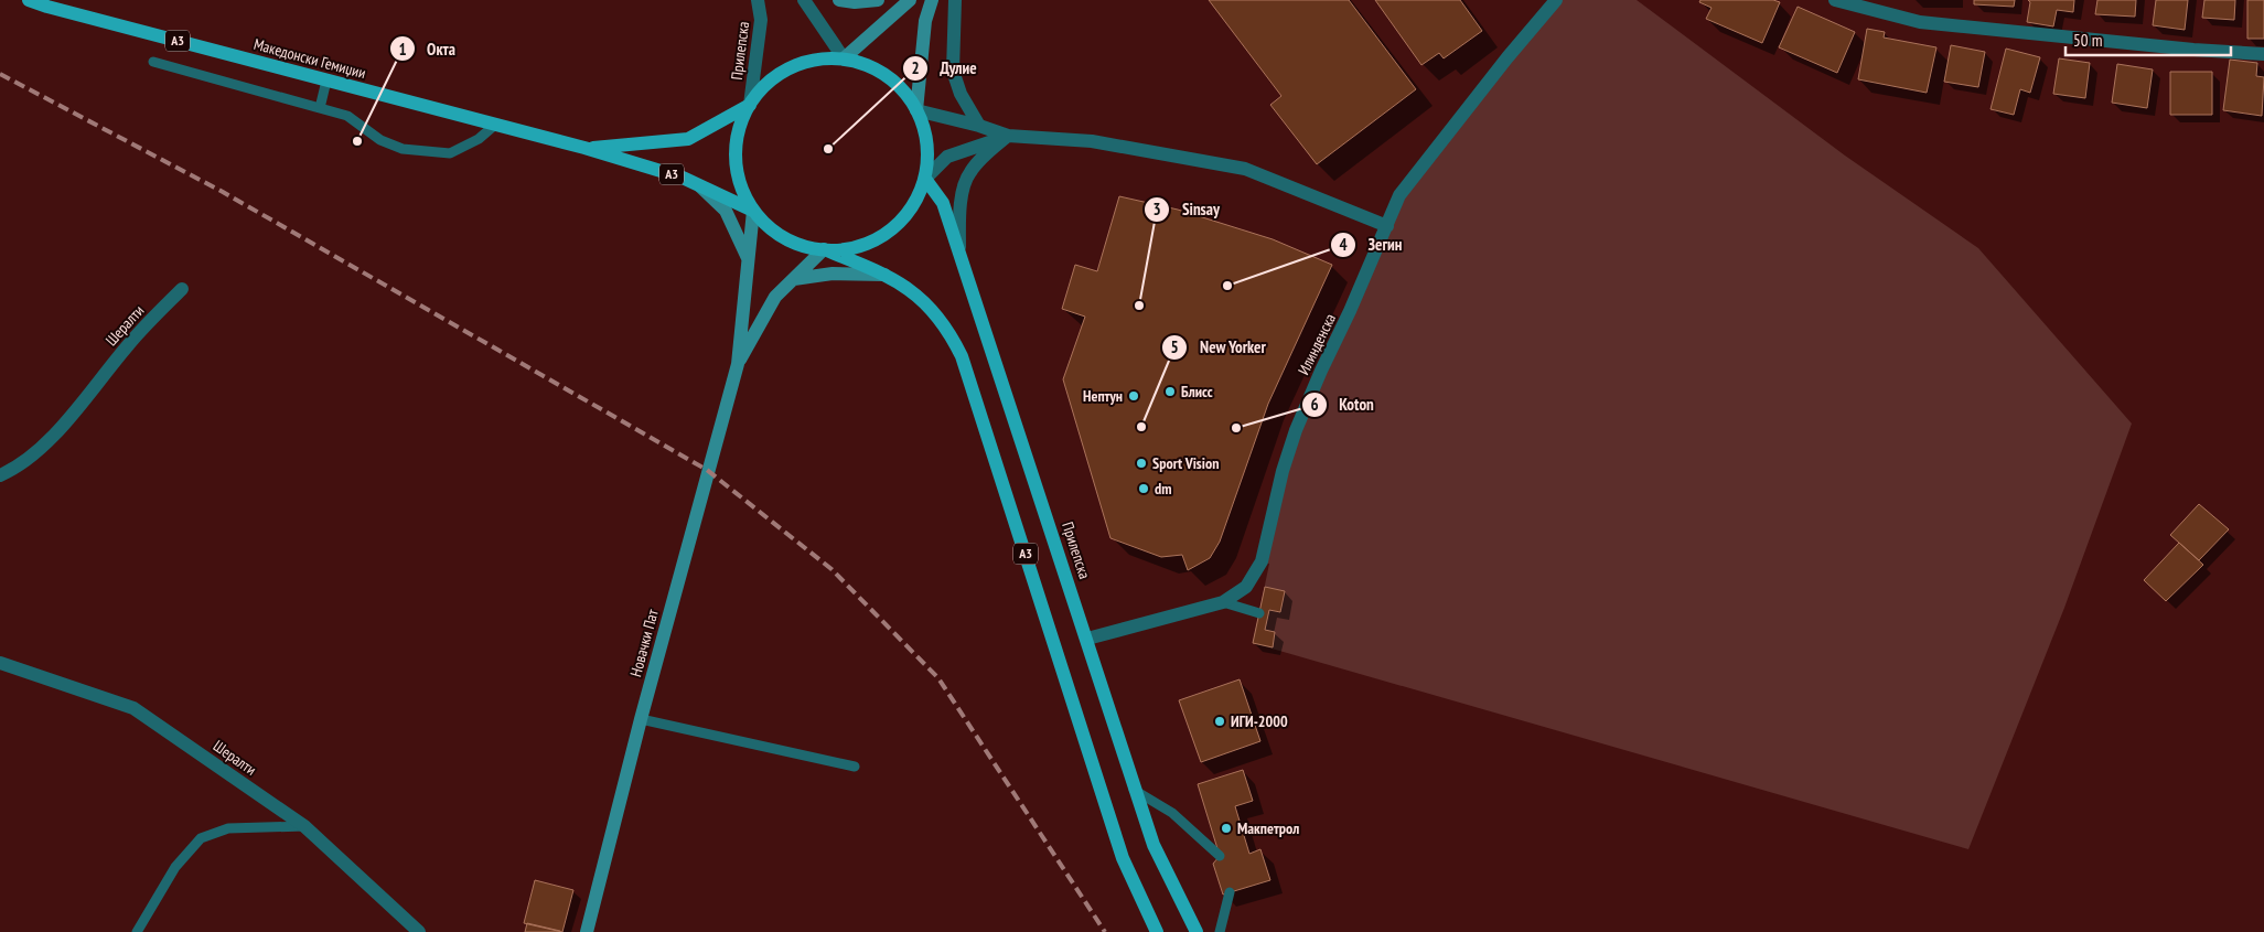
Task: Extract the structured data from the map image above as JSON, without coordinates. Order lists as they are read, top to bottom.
{
  "streets": {
    "main road": [
      "A3",
      "Прилепска",
      "Македонски Гемиџии",
      "Новачки Пат"
    ],
    "street": ["Шералти", "Илинденска"]
  },
  "crossings": [
    ["A3", "Прилепска"],
    ["A3", "Македонски Гемиџии"],
    ["Прилепска", "Илинденска"]
  ],
  "places": [
    "Окта",
    "Дулие",
    "Зегин",
    "Sinsay",
    "Блисс",
    "Нептун",
    "New Yorker",
    "Koton",
    "Sport Vision",
    "dm",
    "ИГИ-2000",
    "Макпетрол"
  ],
  "scale_bar": "50 m"
}
